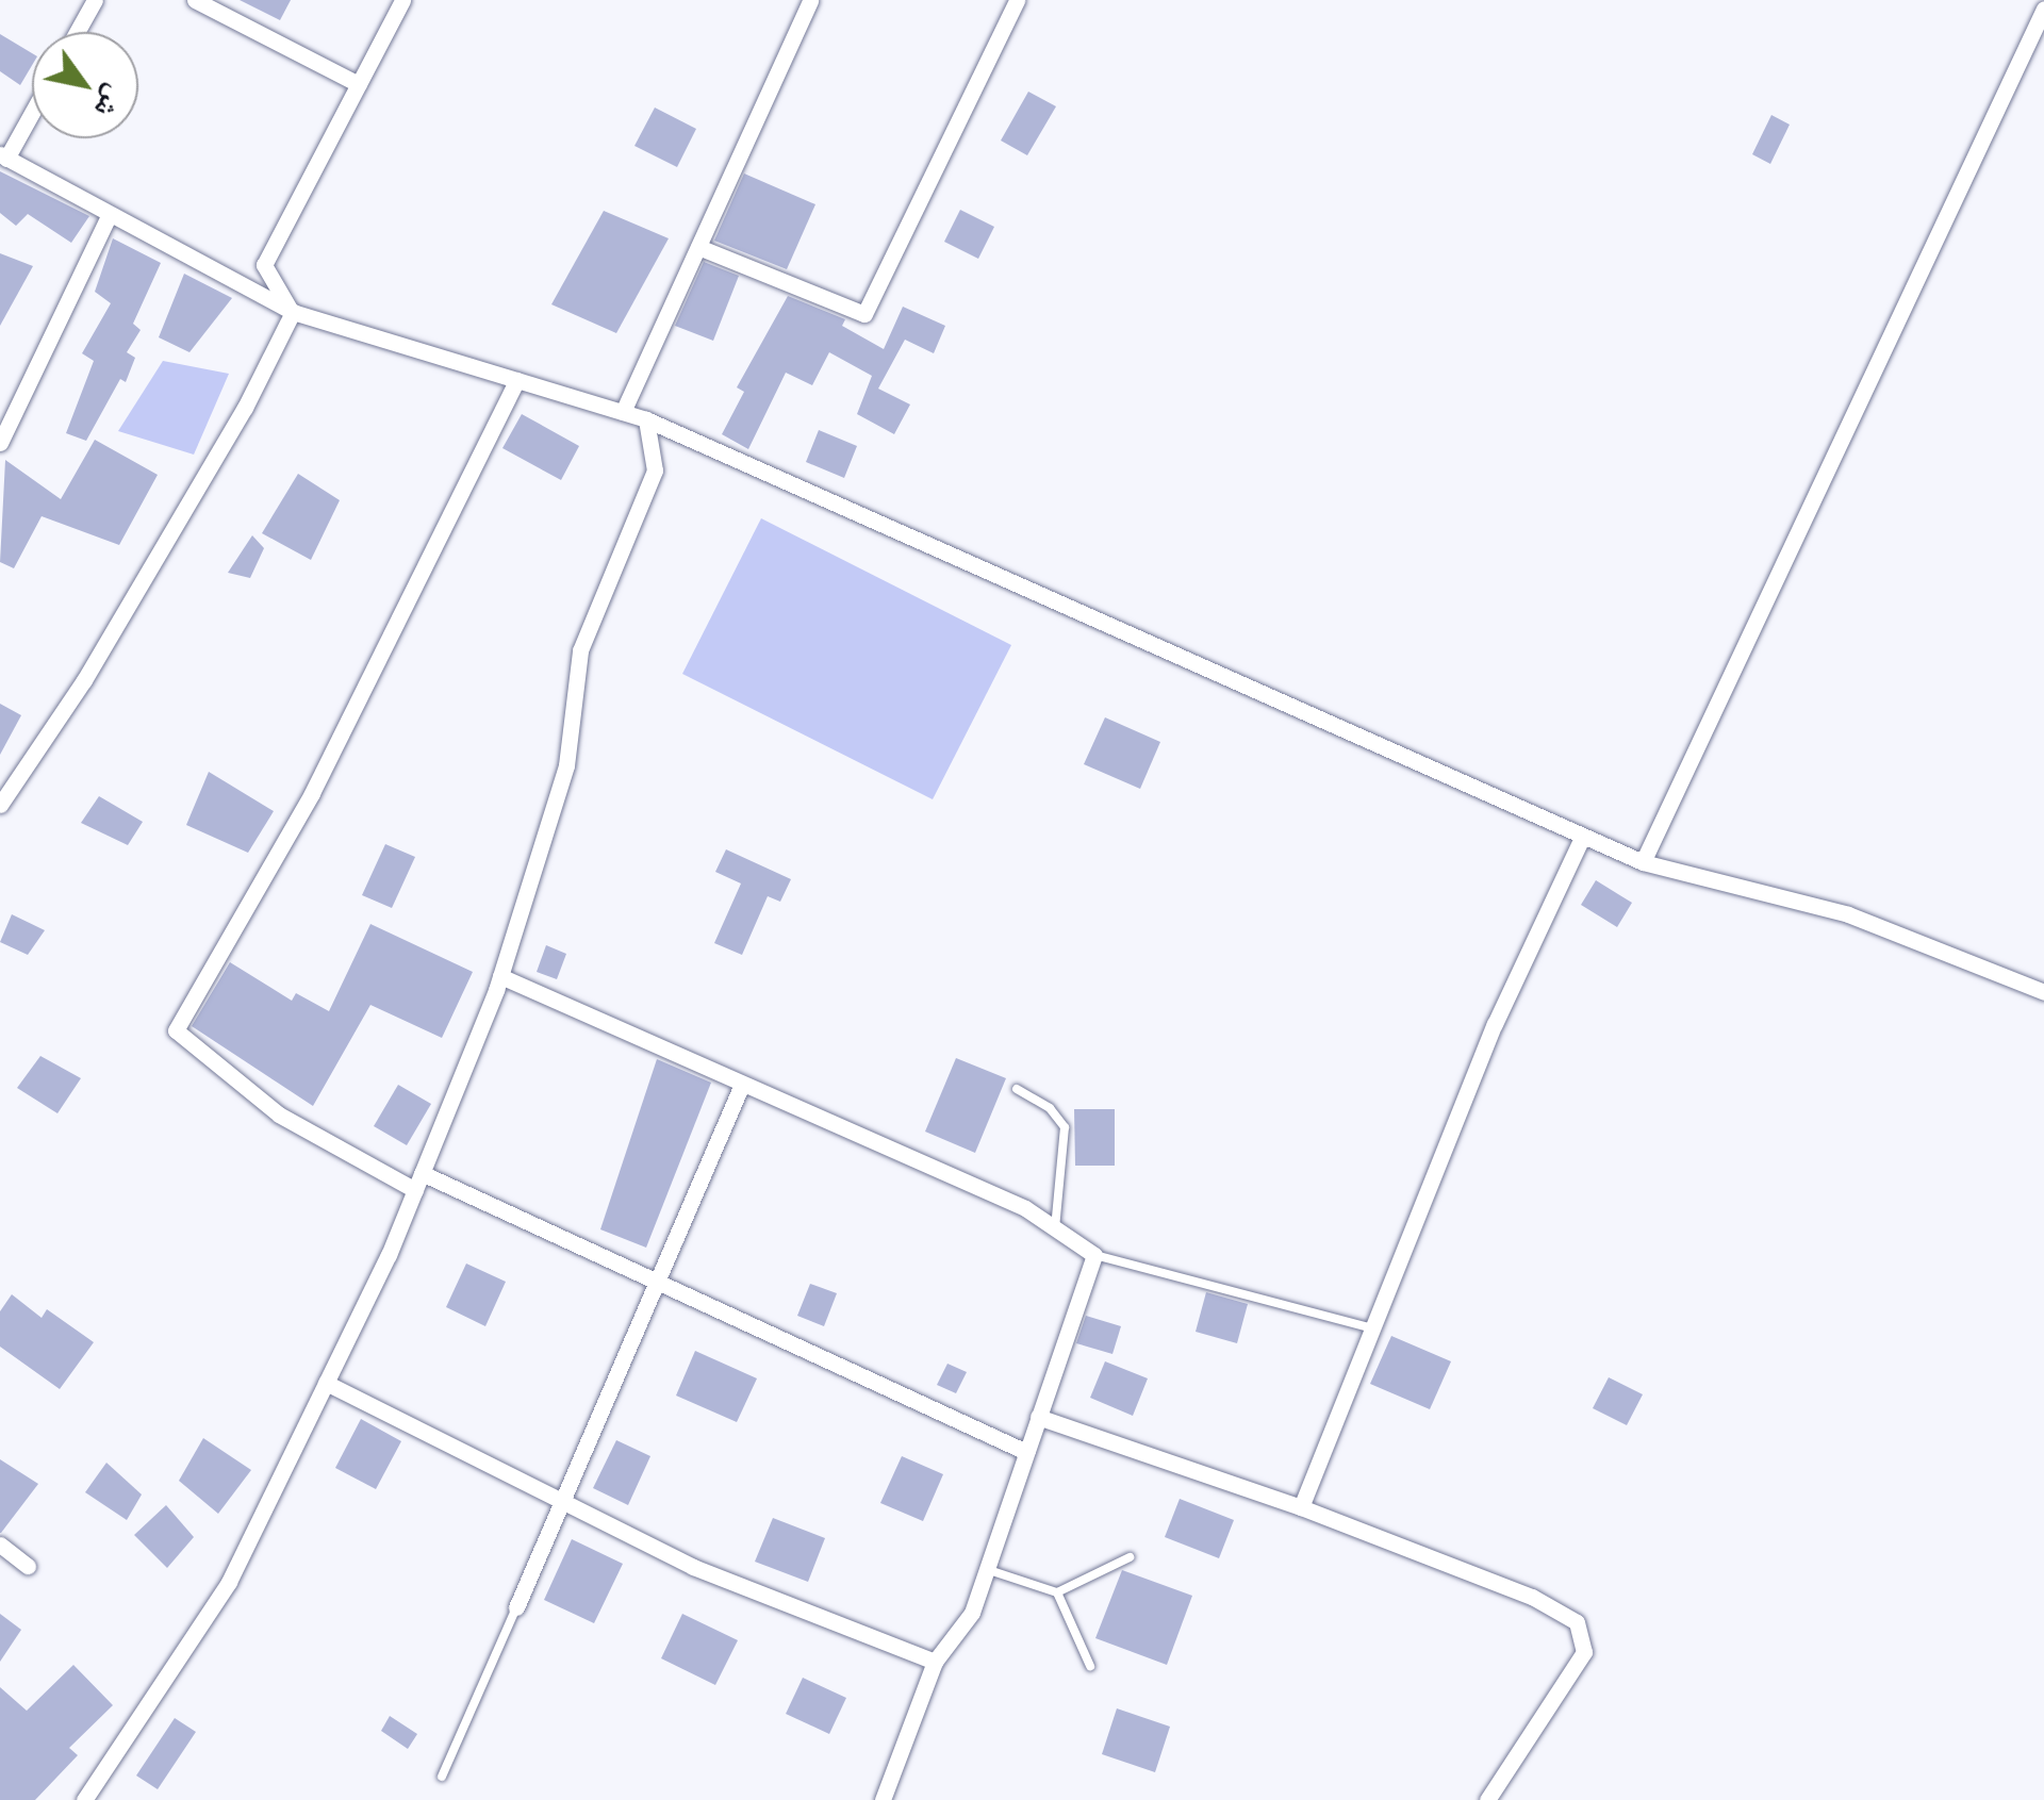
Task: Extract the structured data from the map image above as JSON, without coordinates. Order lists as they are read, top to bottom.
{
  "north": "bottom right"
}
